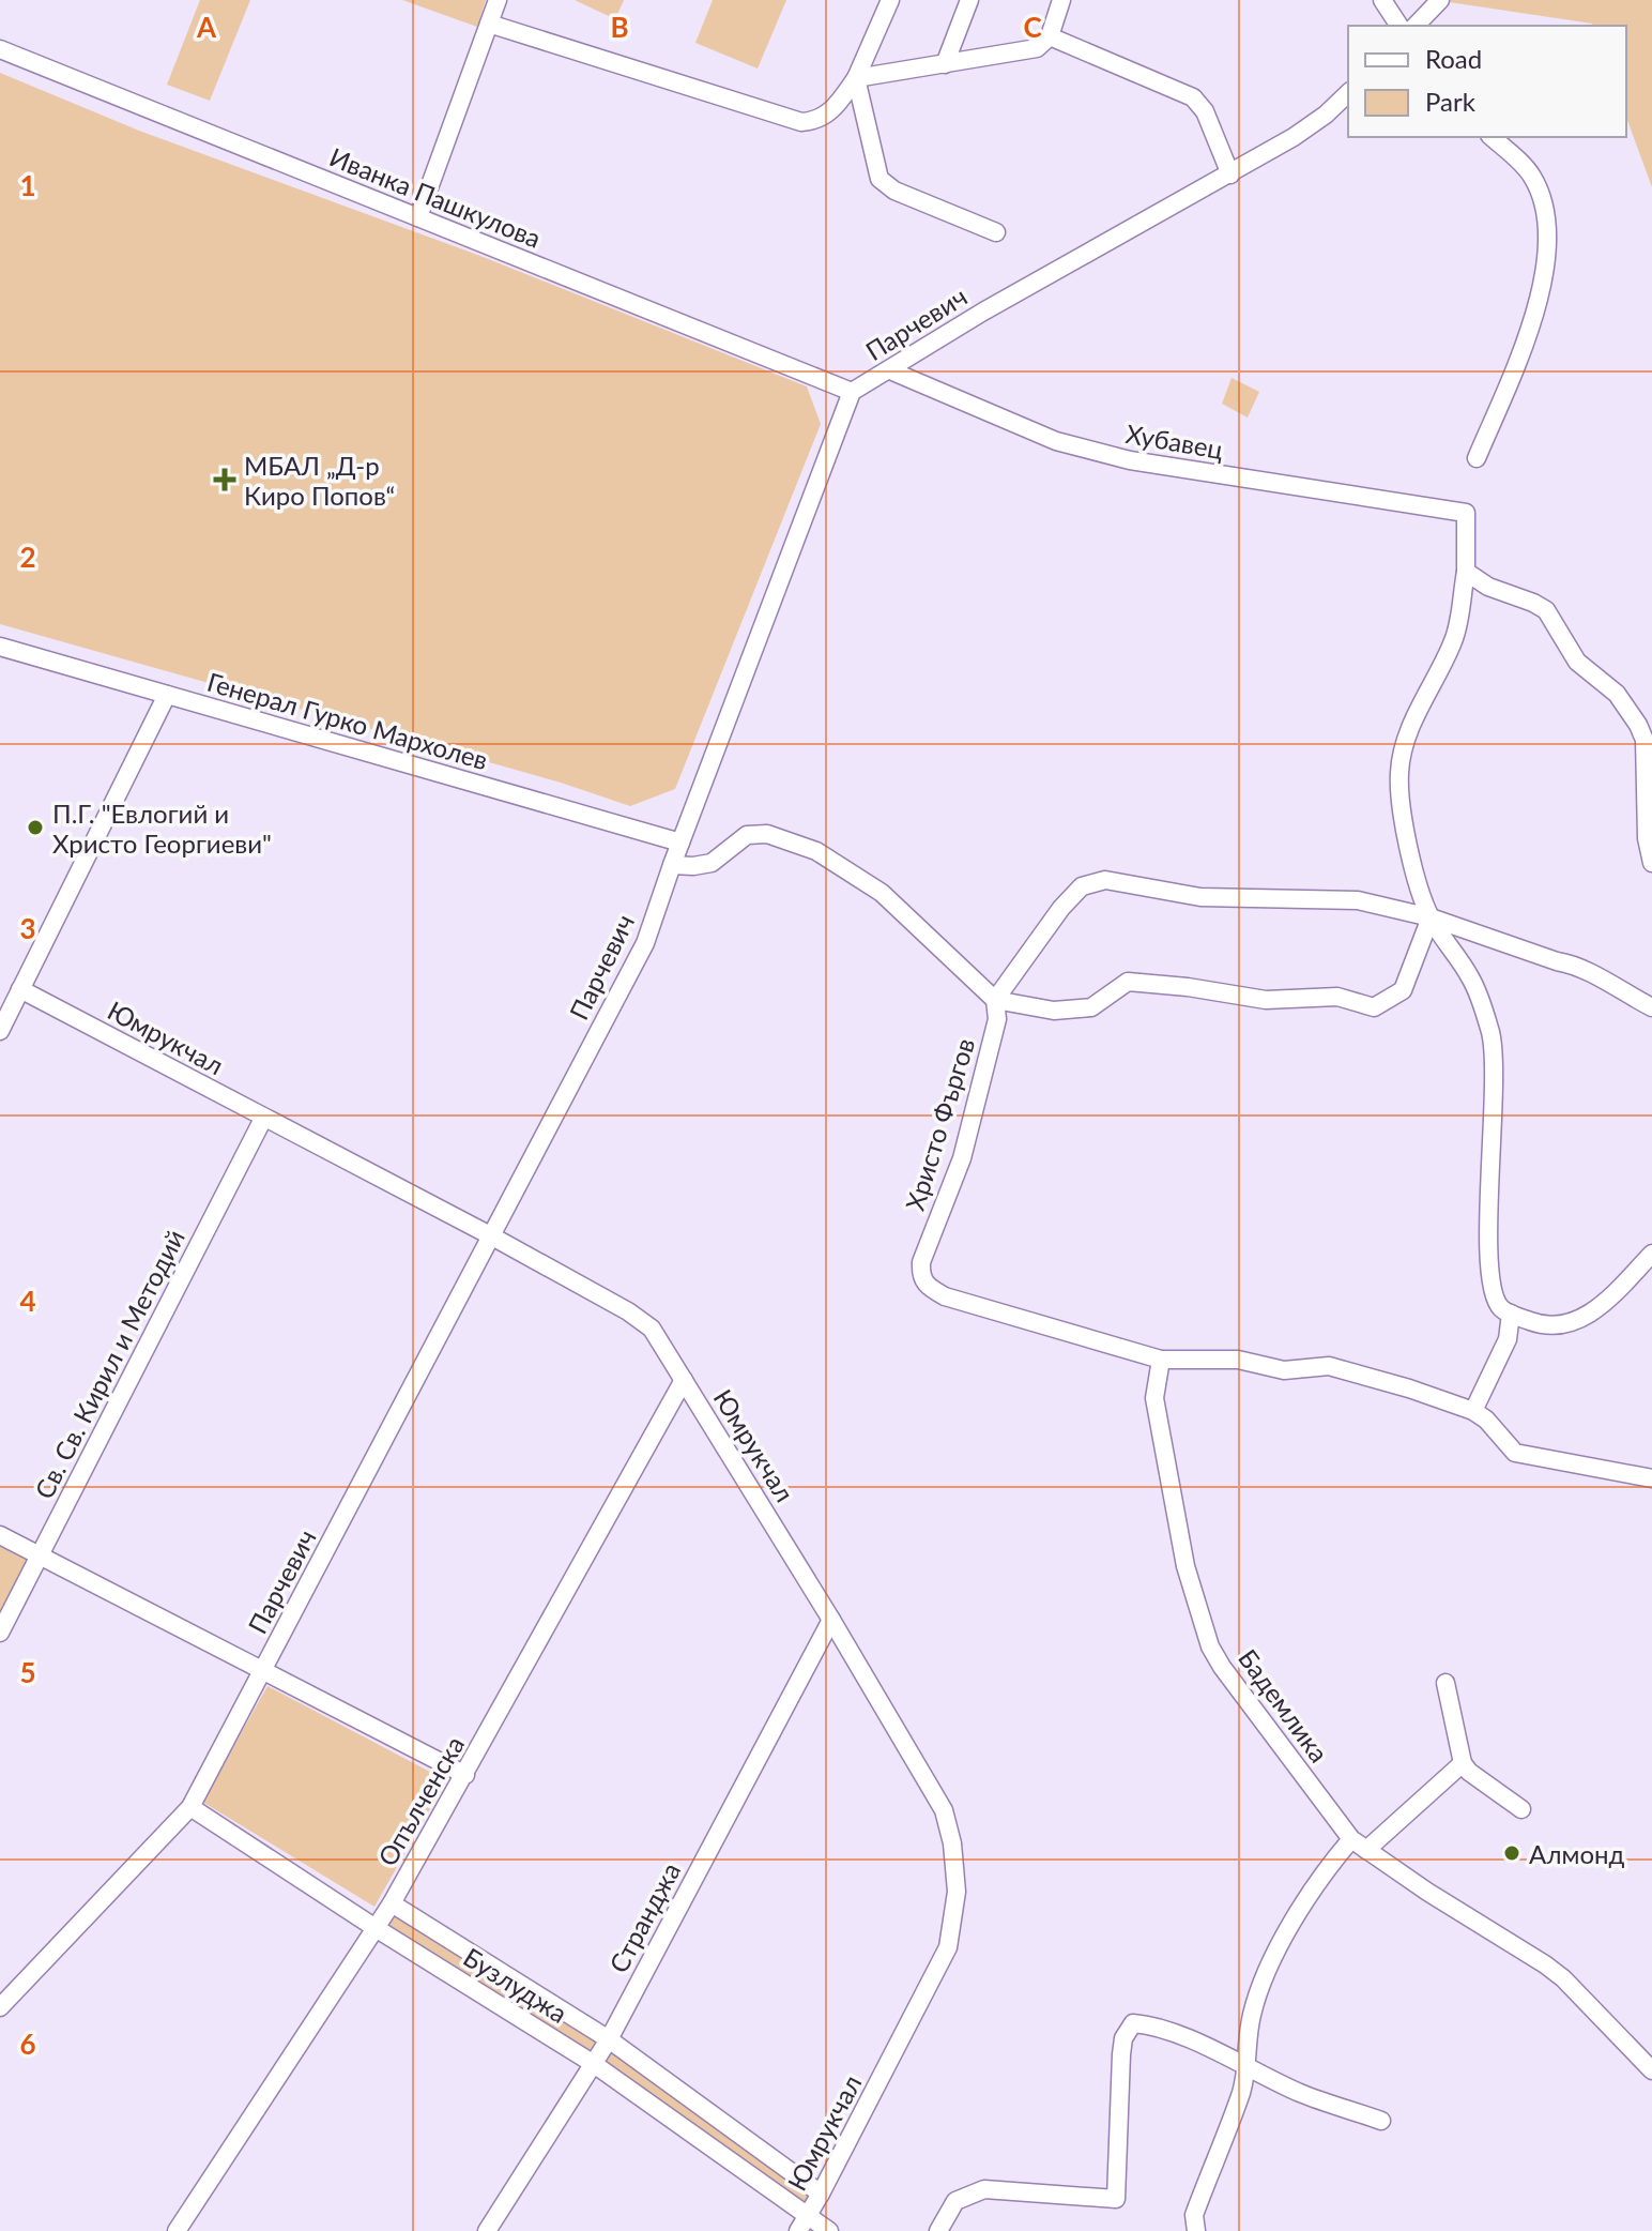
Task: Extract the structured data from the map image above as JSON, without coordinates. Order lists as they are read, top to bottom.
{
  "streets": {
    "street": [
      "Иванка Пашкулова",
      "Парчевич",
      "Хубавец",
      "Генерал Гурко Мархолев",
      "Юмрукчал",
      "Христо Фъргов",
      "Св. Св. Кирил и Методий",
      "Бадемлика",
      "Опълченска",
      "Странджа",
      "Бузлуджа"
    ]
  },
  "crossings": [
    ["Иванка Пашкулова", "Парчевич"],
    ["Парчевич", "Хубавец"],
    ["Парчевич", "Генерал Гурко Мархолев"],
    ["Парчевич", "Юмрукчал"],
    ["Парчевич", "Бузлуджа"],
    ["Юмрукчал", "Св. Св. Кирил и Методий"],
    ["Юмрукчал", "Опълченска"],
    ["Юмрукчал", "Странджа"],
    ["Юмрукчал", "Бузлуджа"],
    ["Христо Фъргов", "Бадемлика"],
    ["Опълченска", "Бузлуджа"],
    ["Странджа", "Бузлуджа"]
  ],
  "places": {
    "health": ["МБАЛ „Д-р Киро Попов“"],
    "other": ["П.Г. \"Евлогий и Христо Георгиеви\"", "Алмонд"]
  },
  "legend": ["Road", "Park"],
  "grid": {
    "columns": ["A", "B", "C"],
    "rows": [
      "1",
      "2",
      "3",
      "4",
      "5",
      "6"
    ]
  }
}
